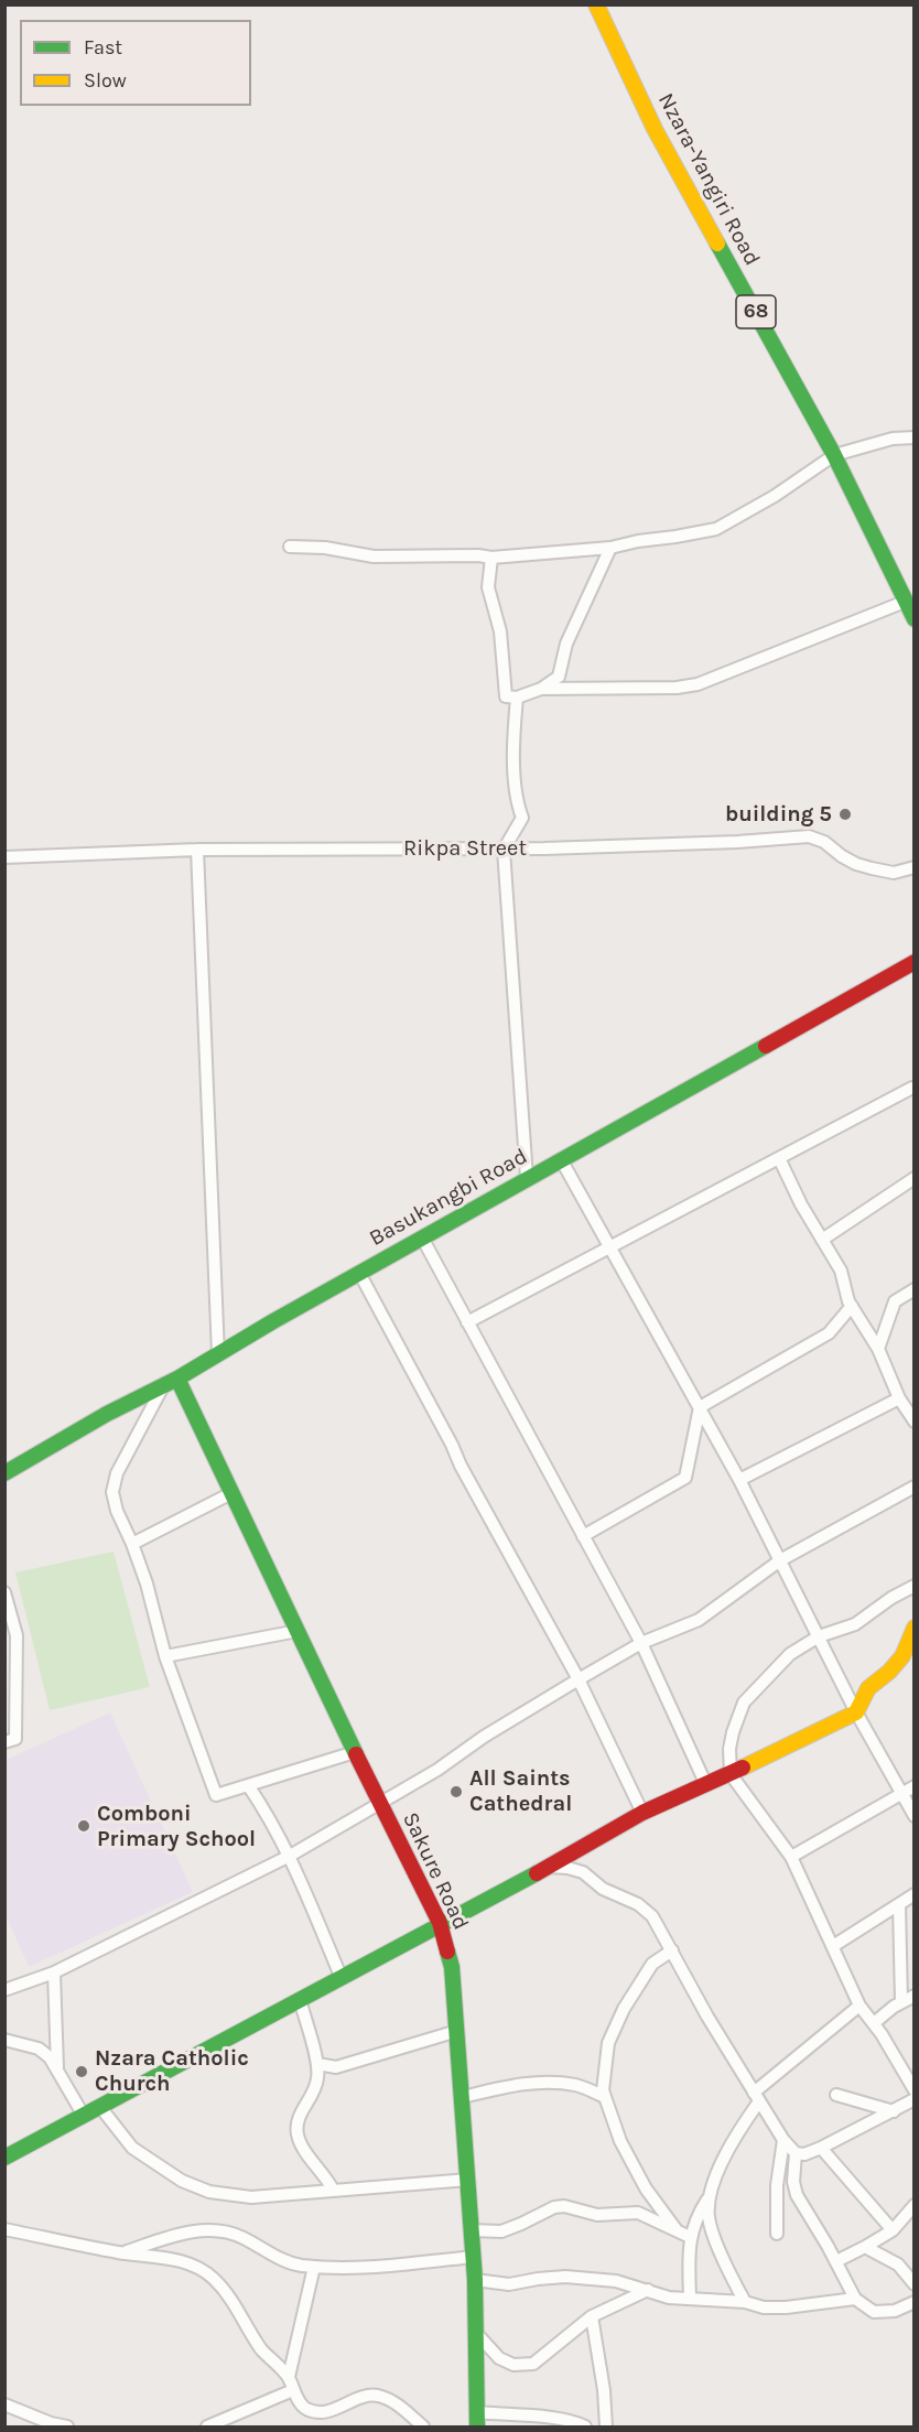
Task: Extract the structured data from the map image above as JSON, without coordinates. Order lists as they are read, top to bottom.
{
  "streets": {
    "street": [
      "Nzara-Yangiri Road",
      "68",
      "Rikpa Street",
      "Basukangbi Road",
      "Sakure Road"
    ]
  },
  "crossings": [
    ["Basukangbi Road", "Sakure Road"]
  ],
  "places": [
    "building 5",
    "All Saints Cathedral",
    "Comboni Primary School",
    "Nzara Catholic Church"
  ],
  "legend": ["Fast", "Slow"]
}
